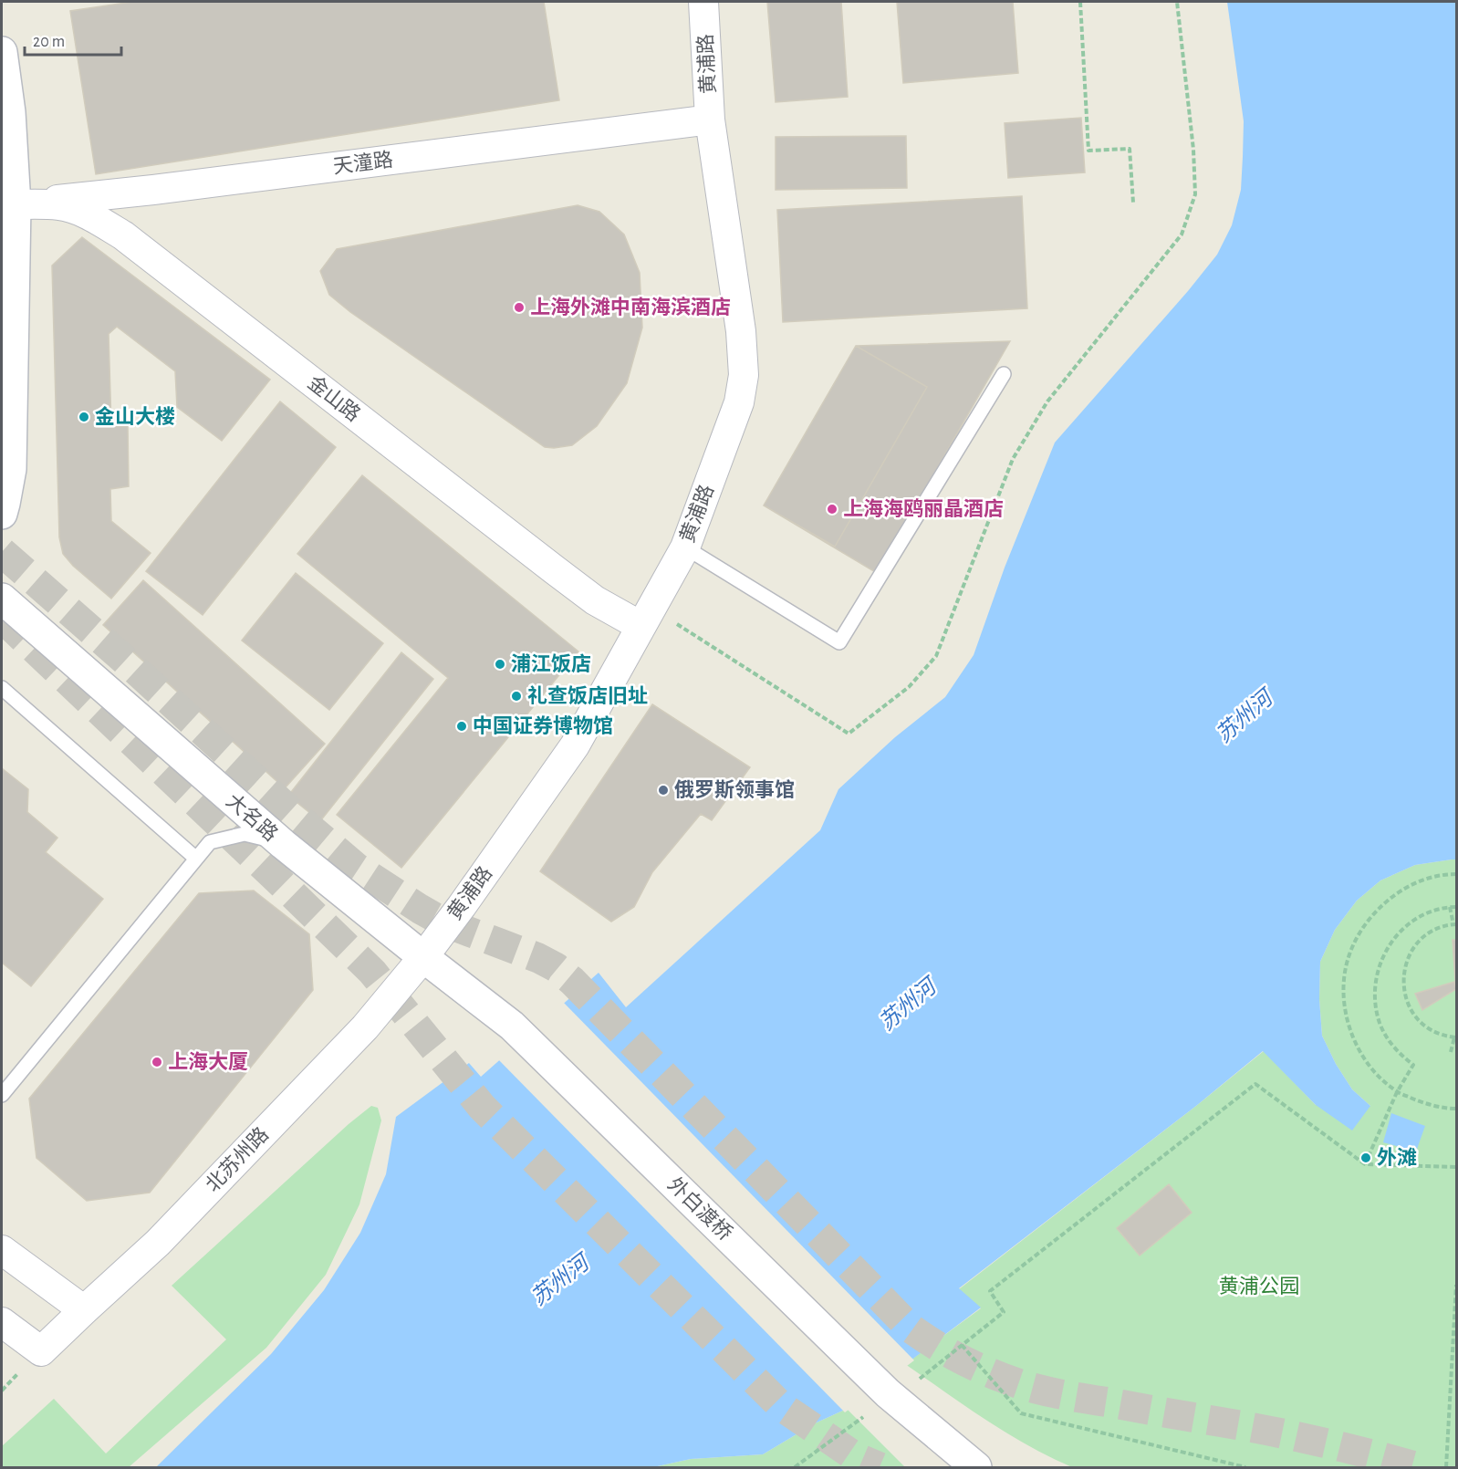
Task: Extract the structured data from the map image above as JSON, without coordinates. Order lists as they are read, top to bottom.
{
  "streets": {
    "street": [
      "黄浦路",
      "天潼路",
      "金山路",
      "大名路",
      "北苏州路",
      "外白渡桥"
    ]
  },
  "crossings": [
    ["黄浦路", "天潼路"],
    ["黄浦路", "金山路"],
    ["黄浦路", "大名路"],
    ["黄浦路", "北苏州路"],
    ["天潼路", "金山路"],
    ["大名路", "北苏州路"],
    ["大名路", "外白渡桥"]
  ],
  "water": ["苏州河"],
  "parks": ["黄浦公园"],
  "places": [
    "上海外滩中南海滨酒店",
    "金山大楼",
    "上海海鸥丽晶酒店",
    "浦江饭店",
    "礼查饭店旧址",
    "中国证券博物馆",
    "俄罗斯领事馆",
    "上海大厦",
    "外滩"
  ],
  "scale_bar": "20 m"
}
